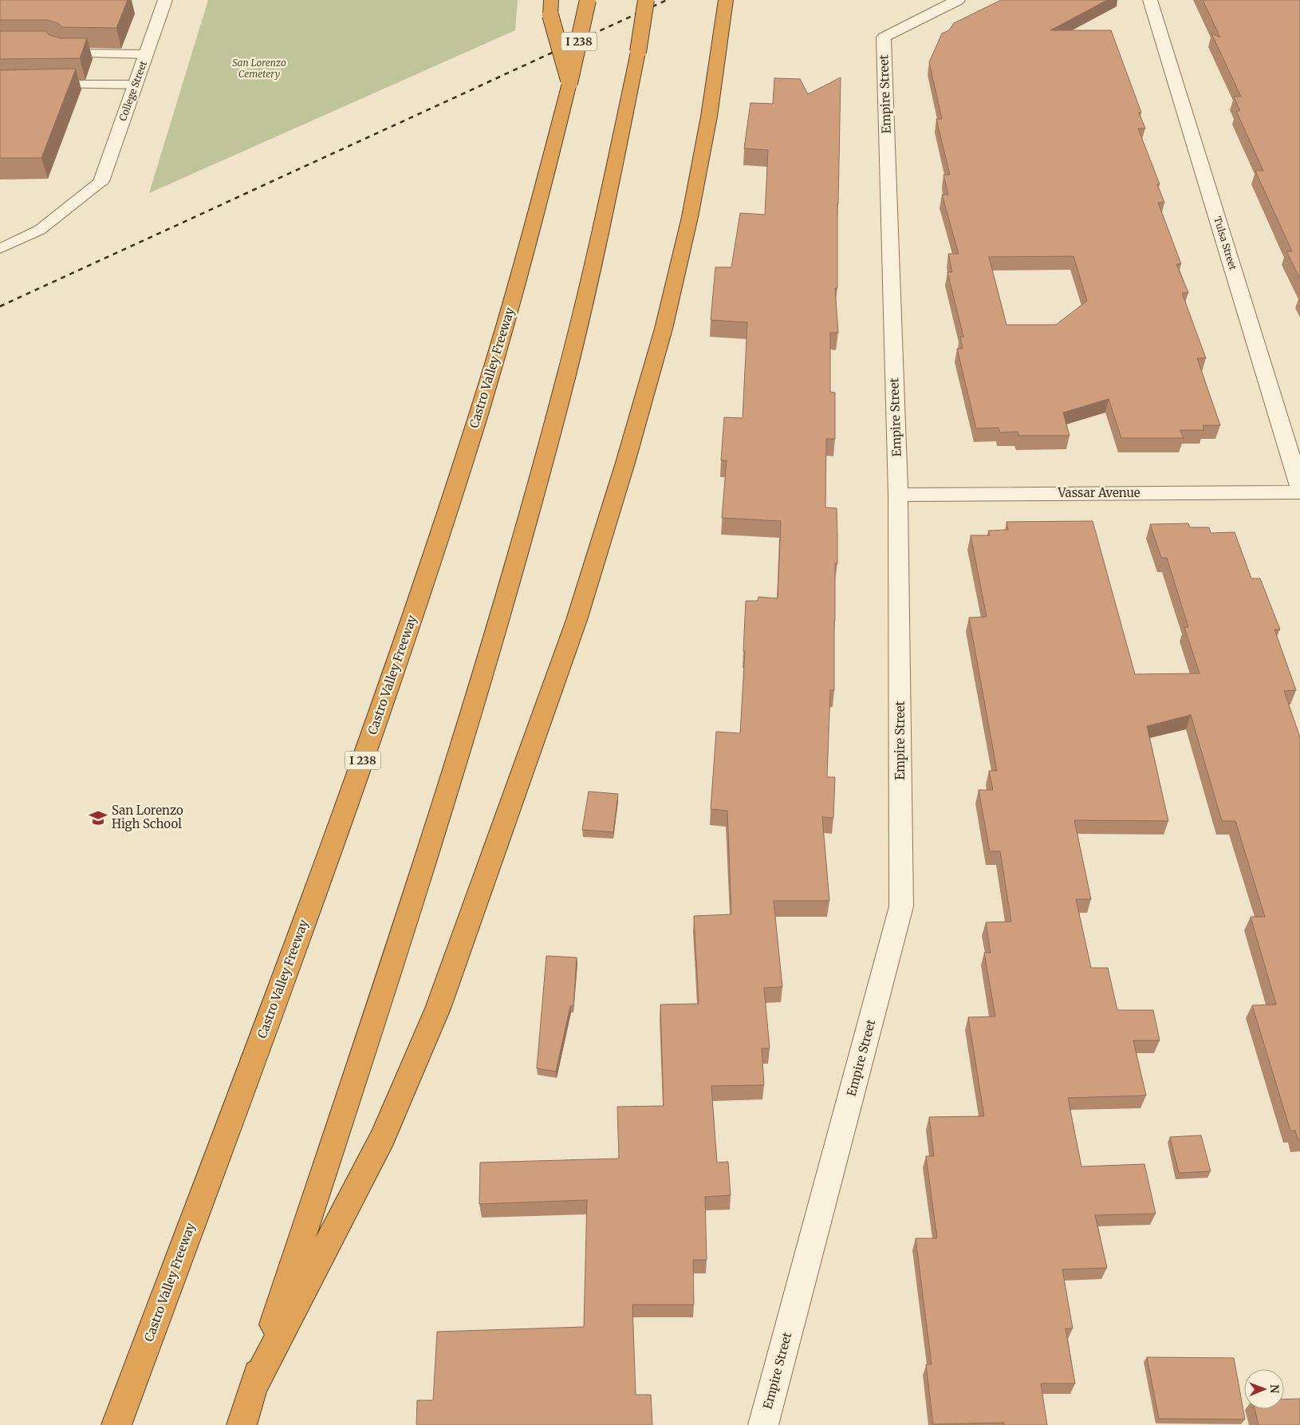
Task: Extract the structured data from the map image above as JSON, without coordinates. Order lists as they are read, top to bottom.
{
  "streets": {
    "highway": ["I 238", "Castro Valley Freeway"],
    "street": [
      "College Street",
      "Empire Street",
      "Tulsa Street",
      "Vassar Avenue"
    ]
  },
  "crossings": [
    ["Empire Street", "Vassar Avenue"]
  ],
  "parks": ["San Lorenzo Cemetery"],
  "places": {
    "school or university": ["San Lorenzo High School"]
  },
  "north": "right"
}
